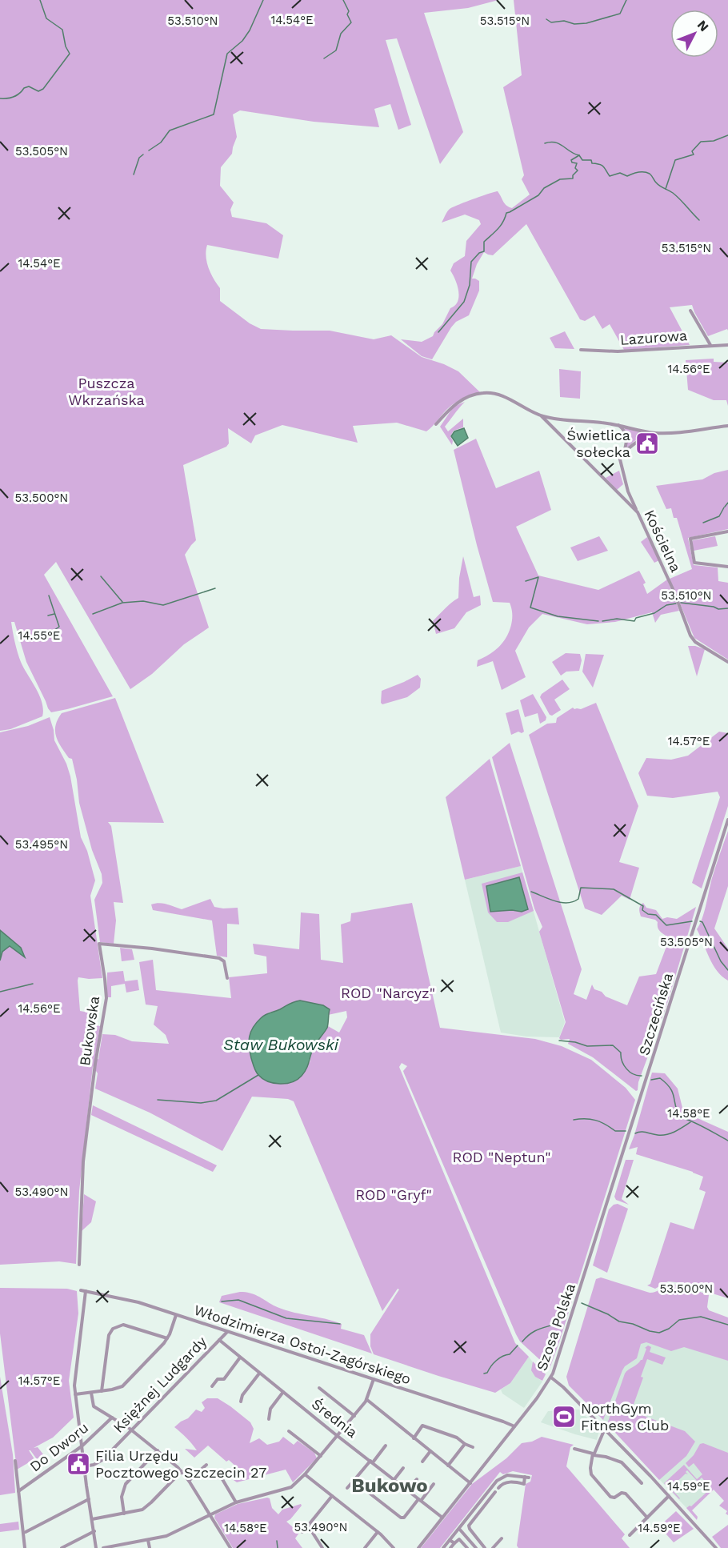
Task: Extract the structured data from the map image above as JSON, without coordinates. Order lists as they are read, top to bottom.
{
  "streets": {
    "street": [
      "Lazurowa",
      "Kościelna",
      "Szczecińska",
      "Bukowska",
      "Szosa Polska",
      "Włodzimierza Ostoi-Zagórskiego",
      "Księżnej Ludgardy",
      "Średnia",
      "Do Dworu"
    ]
  },
  "crossings": [
    ["Szczecińska", "Szosa Polska"],
    ["Szosa Polska", "Włodzimierza Ostoi-Zagórskiego"],
    ["Szosa Polska", "Średnia"],
    ["Włodzimierza Ostoi-Zagórskiego", "Księżnej Ludgardy"],
    ["Księżnej Ludgardy", "Średnia"]
  ],
  "districts": ["Bukowo"],
  "water": ["Staw Bukowski"],
  "parks": [
    "Puszcza Wkrzańska",
    "ROD \"Narcyz\"",
    "ROD \"Neptun\"",
    "ROD \"Gryf\""
  ],
  "places": {
    "public building": ["Świetlica sołecka", "Filia Urzędu Pocztowego Szczecin 27"],
    "sports": ["NorthGym Fitness Club"]
  },
  "north": "top right",
  "coordinates": [
    "14.54°E",
    "53.510°N",
    "53.515°N",
    "53.505°N",
    "14.56°E",
    "53.500°N",
    "14.55°E",
    "14.57°E",
    "53.495°N",
    "14.58°E",
    "53.490°N",
    "14.59°E"
  ]
}
